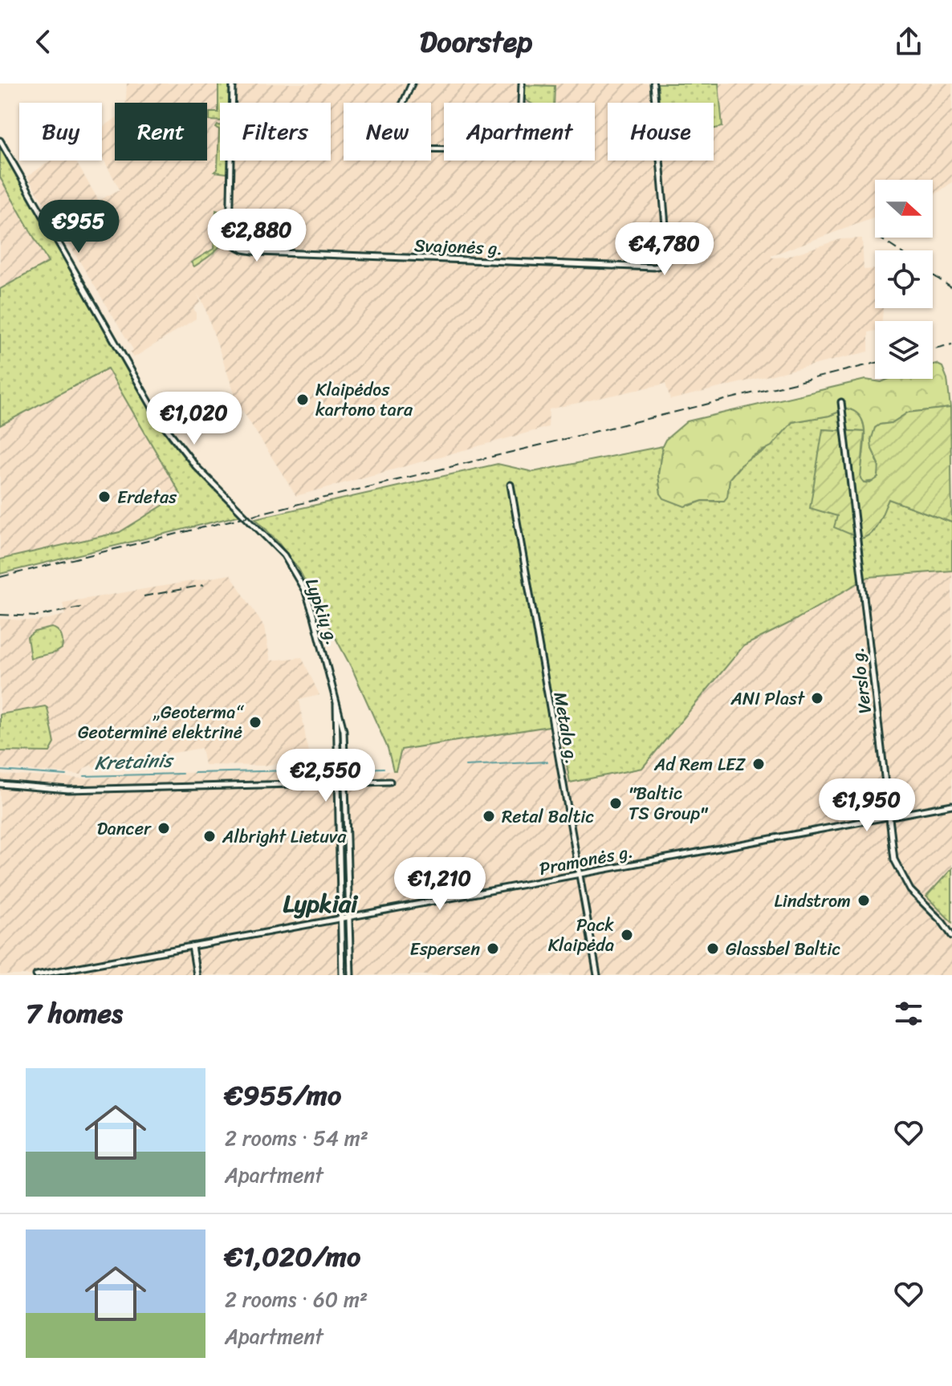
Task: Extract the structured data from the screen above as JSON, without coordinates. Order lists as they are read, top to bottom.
{
  "streets": {
    "street": [
      "Svajonės g.",
      "Lypkių g.",
      "Verslo g.",
      "Metalo g.",
      "Pramonės g."
    ]
  },
  "crossings": [
    ["Lypkių g.", "Pramonės g."],
    ["Verslo g.", "Pramonės g."],
    ["Metalo g.", "Pramonės g."]
  ],
  "districts": ["Lypkiai"],
  "water": ["Kretainis"],
  "places": [
    "Klaipėdos kartono tara",
    "Erdetas",
    "ANI Plast",
    "„Geoterma“ Geoterminė elektrinė",
    "Ad Rem LEZ",
    "\"Baltic TS Group\"",
    "Retal Baltic",
    "Dancer",
    "Albright Lietuva",
    "Lindstrom",
    "Pack Klaipėda",
    "Espersen",
    "Glassbel Baltic"
  ],
  "north": "right",
  "page": {
    "header": "Doorstep",
    "chip": [
      "Buy",
      "Rent",
      "Filters",
      "New",
      "Apartment",
      "House"
    ],
    "price": [
      "€955",
      "€2,880",
      "€4,780",
      "€1,020",
      "€2,550",
      "€1,950",
      "€1,210"
    ],
    "heading": "7 homes",
    "list": [
      {
        "name": "€955/mo",
        "note": "2 rooms · 54 m² · Apartment"
      },
      {
        "name": "€1,020/mo",
        "note": "2 rooms · 60 m² · Apartment"
      }
    ]
  }
}
